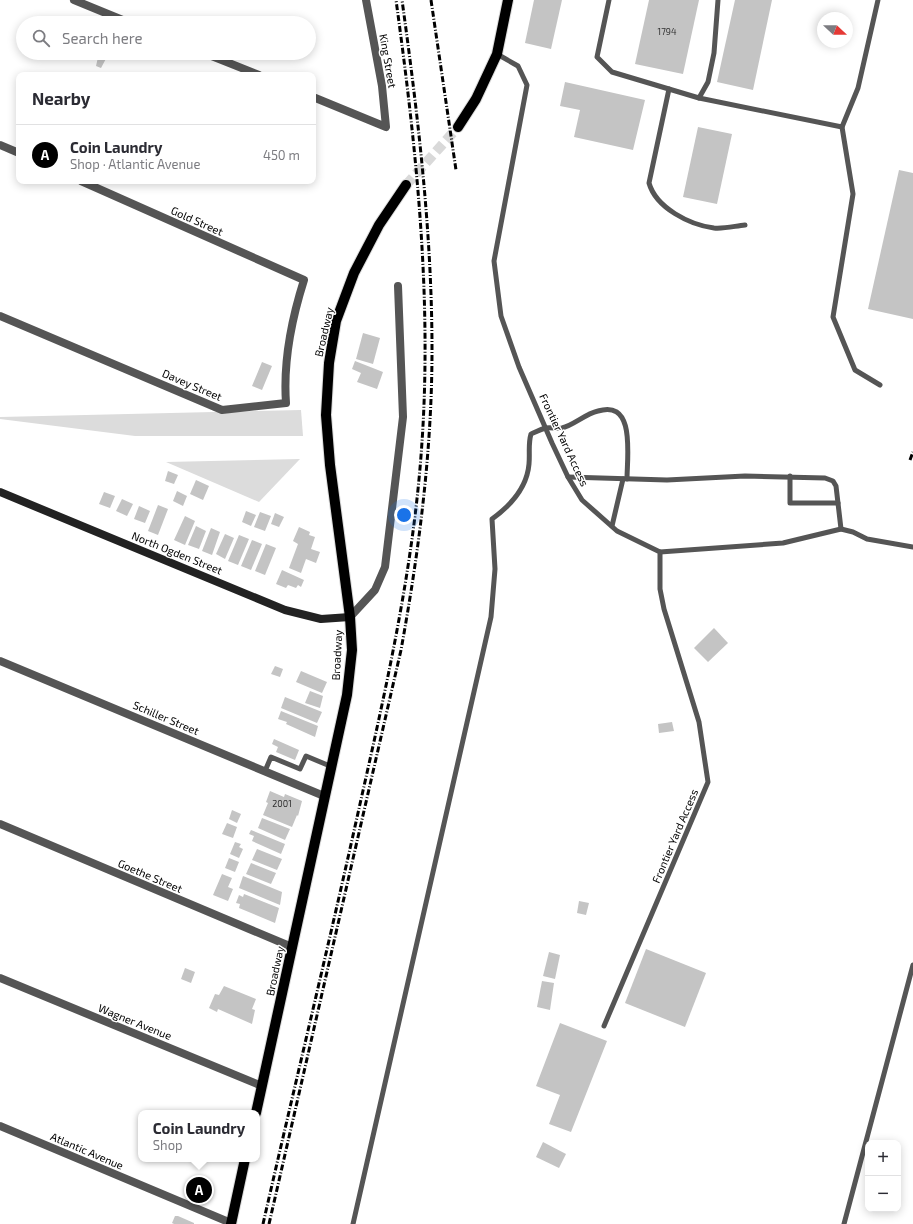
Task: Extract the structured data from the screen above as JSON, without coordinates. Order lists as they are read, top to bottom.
{
  "streets": {
    "main road": ["Broadway"],
    "street": [
      "King Street",
      "Gold Street",
      "Davey Street",
      "North Ogden Street",
      "Schiller Street",
      "Goethe Street",
      "Wagner Avenue",
      "Atlantic Avenue"
    ],
    "lane": ["Frontier Yard Access"]
  },
  "crossings": [
    ["Gold Street", "Davey Street"],
    ["Broadway", "North Ogden Street"],
    ["Broadway", "Schiller Street"],
    ["Broadway", "Goethe Street"],
    ["Broadway", "Wagner Avenue"]
  ],
  "house_numbers": ["1794", "2001"],
  "north": "right",
  "page": {
    "search": "Search here",
    "heading": "Nearby",
    "list": [
      {
        "mark": "A",
        "name": "Coin Laundry",
        "note": "Shop · Atlantic Avenue",
        "value": "450 m"
      }
    ],
    "popup": ["Coin Laundry", "Shop"],
    "map_buttons": ["+", "−"],
    "pins": "A"
  }
}
